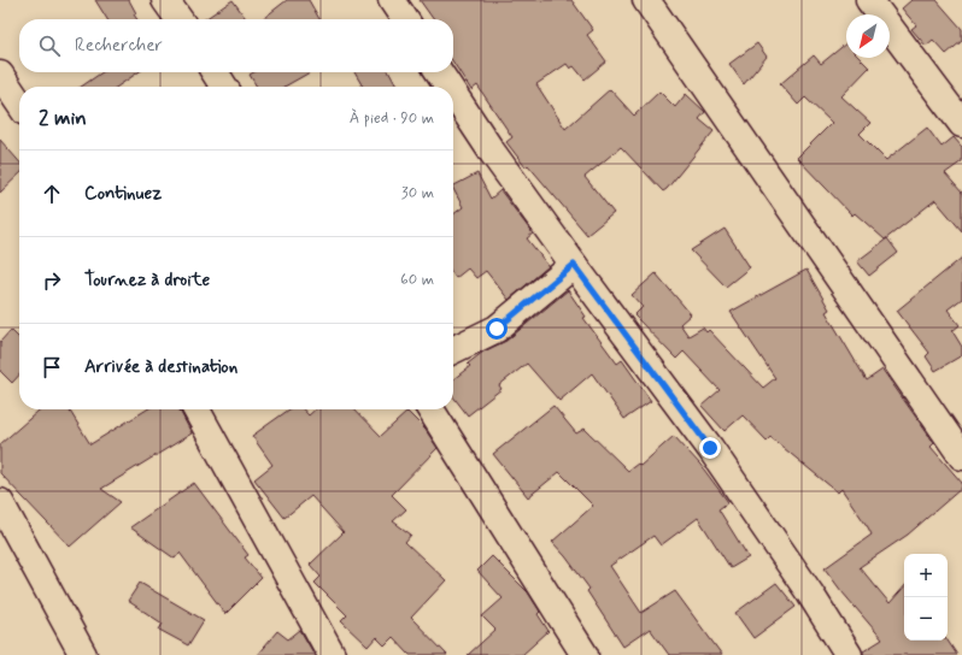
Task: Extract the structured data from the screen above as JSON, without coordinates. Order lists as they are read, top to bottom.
{
  "north": "bottom left",
  "page": {
    "search": "Rechercher",
    "heading": ["2 min", "À pied · 90 m"],
    "list": [
      ["Continuez", "30 m"],
      ["Tournez à droite", "60 m"],
      "Arrivée à destination"
    ],
    "map_buttons": ["+", "−"]
  }
}
